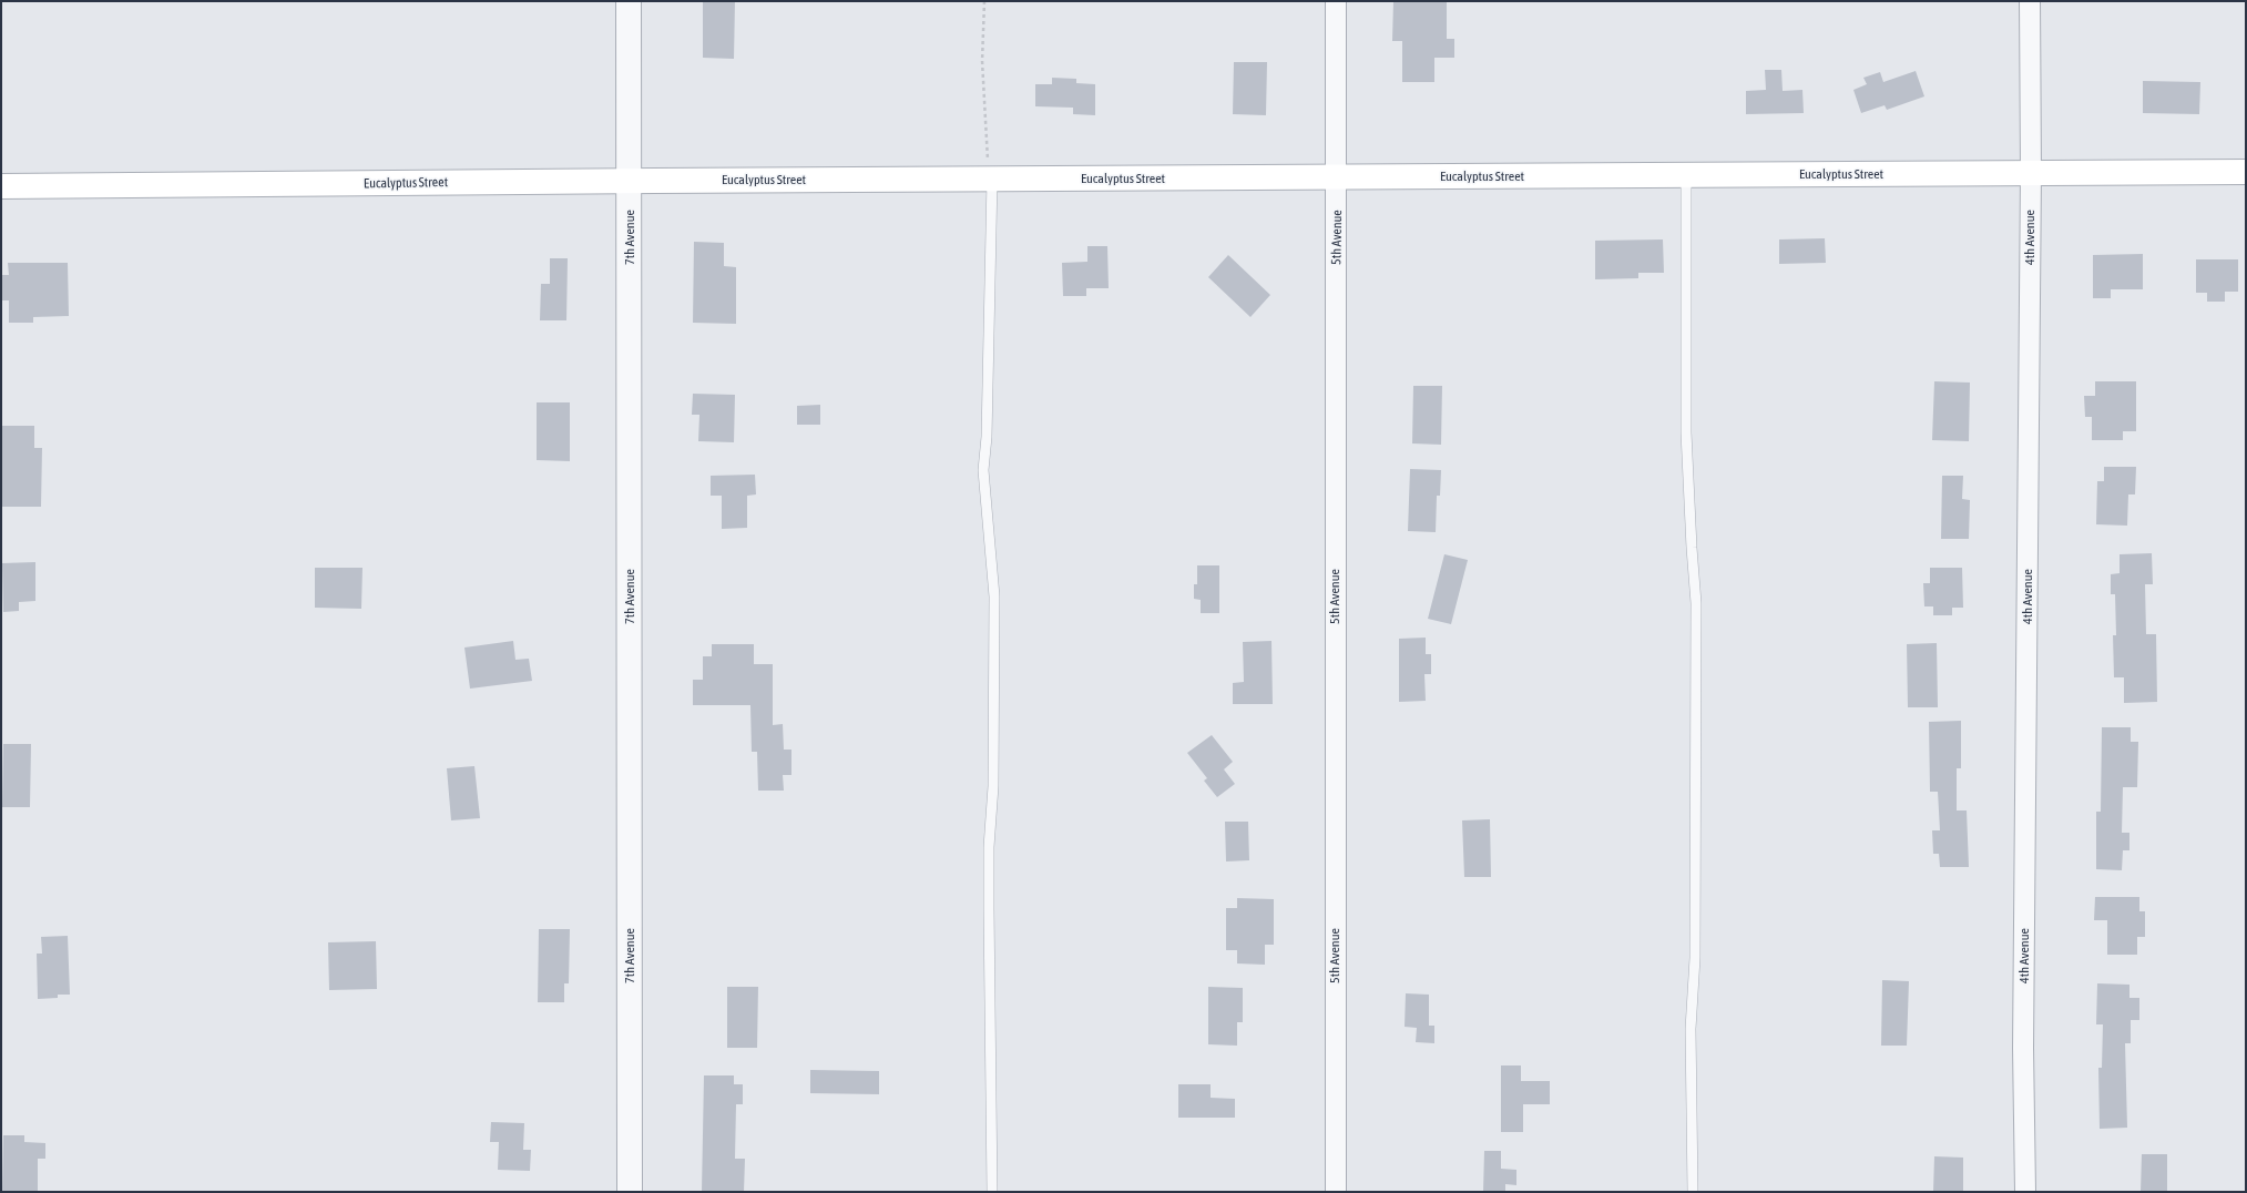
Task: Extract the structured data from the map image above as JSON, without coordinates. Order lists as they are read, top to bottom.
{
  "streets": {
    "main road": ["Eucalyptus Street"],
    "street": ["7th Avenue", "5th Avenue", "4th Avenue"]
  },
  "crossings": [
    ["Eucalyptus Street", "7th Avenue"],
    ["Eucalyptus Street", "5th Avenue"],
    ["Eucalyptus Street", "4th Avenue"]
  ]
}
